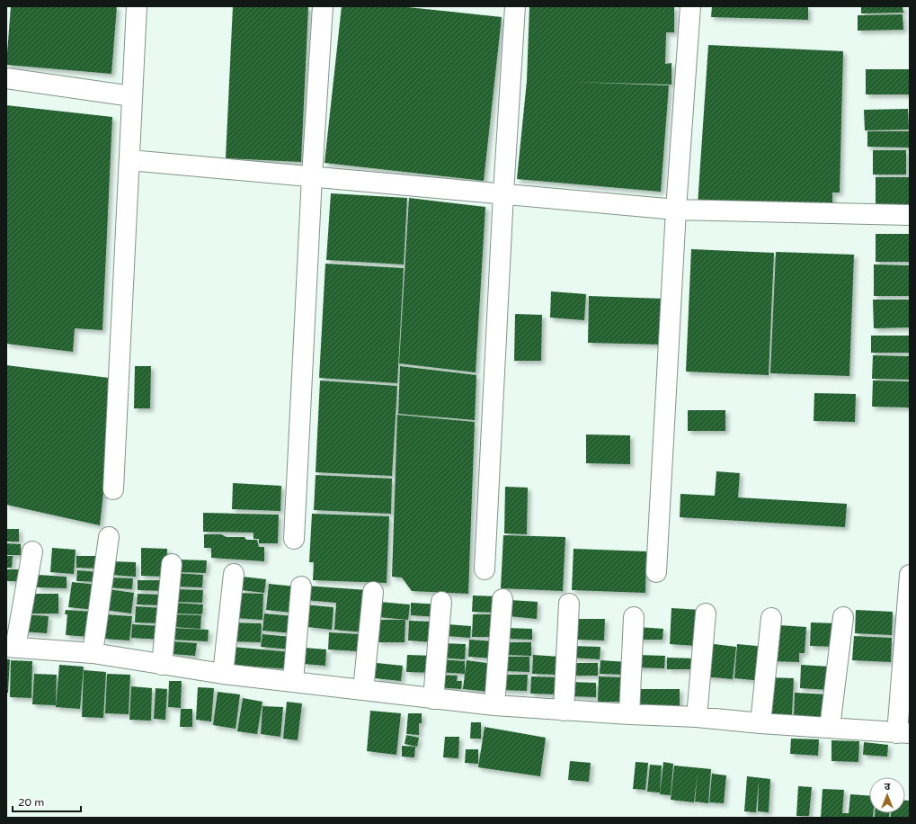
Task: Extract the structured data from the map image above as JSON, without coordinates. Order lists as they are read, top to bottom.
{
  "scale_bar": "20 m",
  "north": "top"
}
